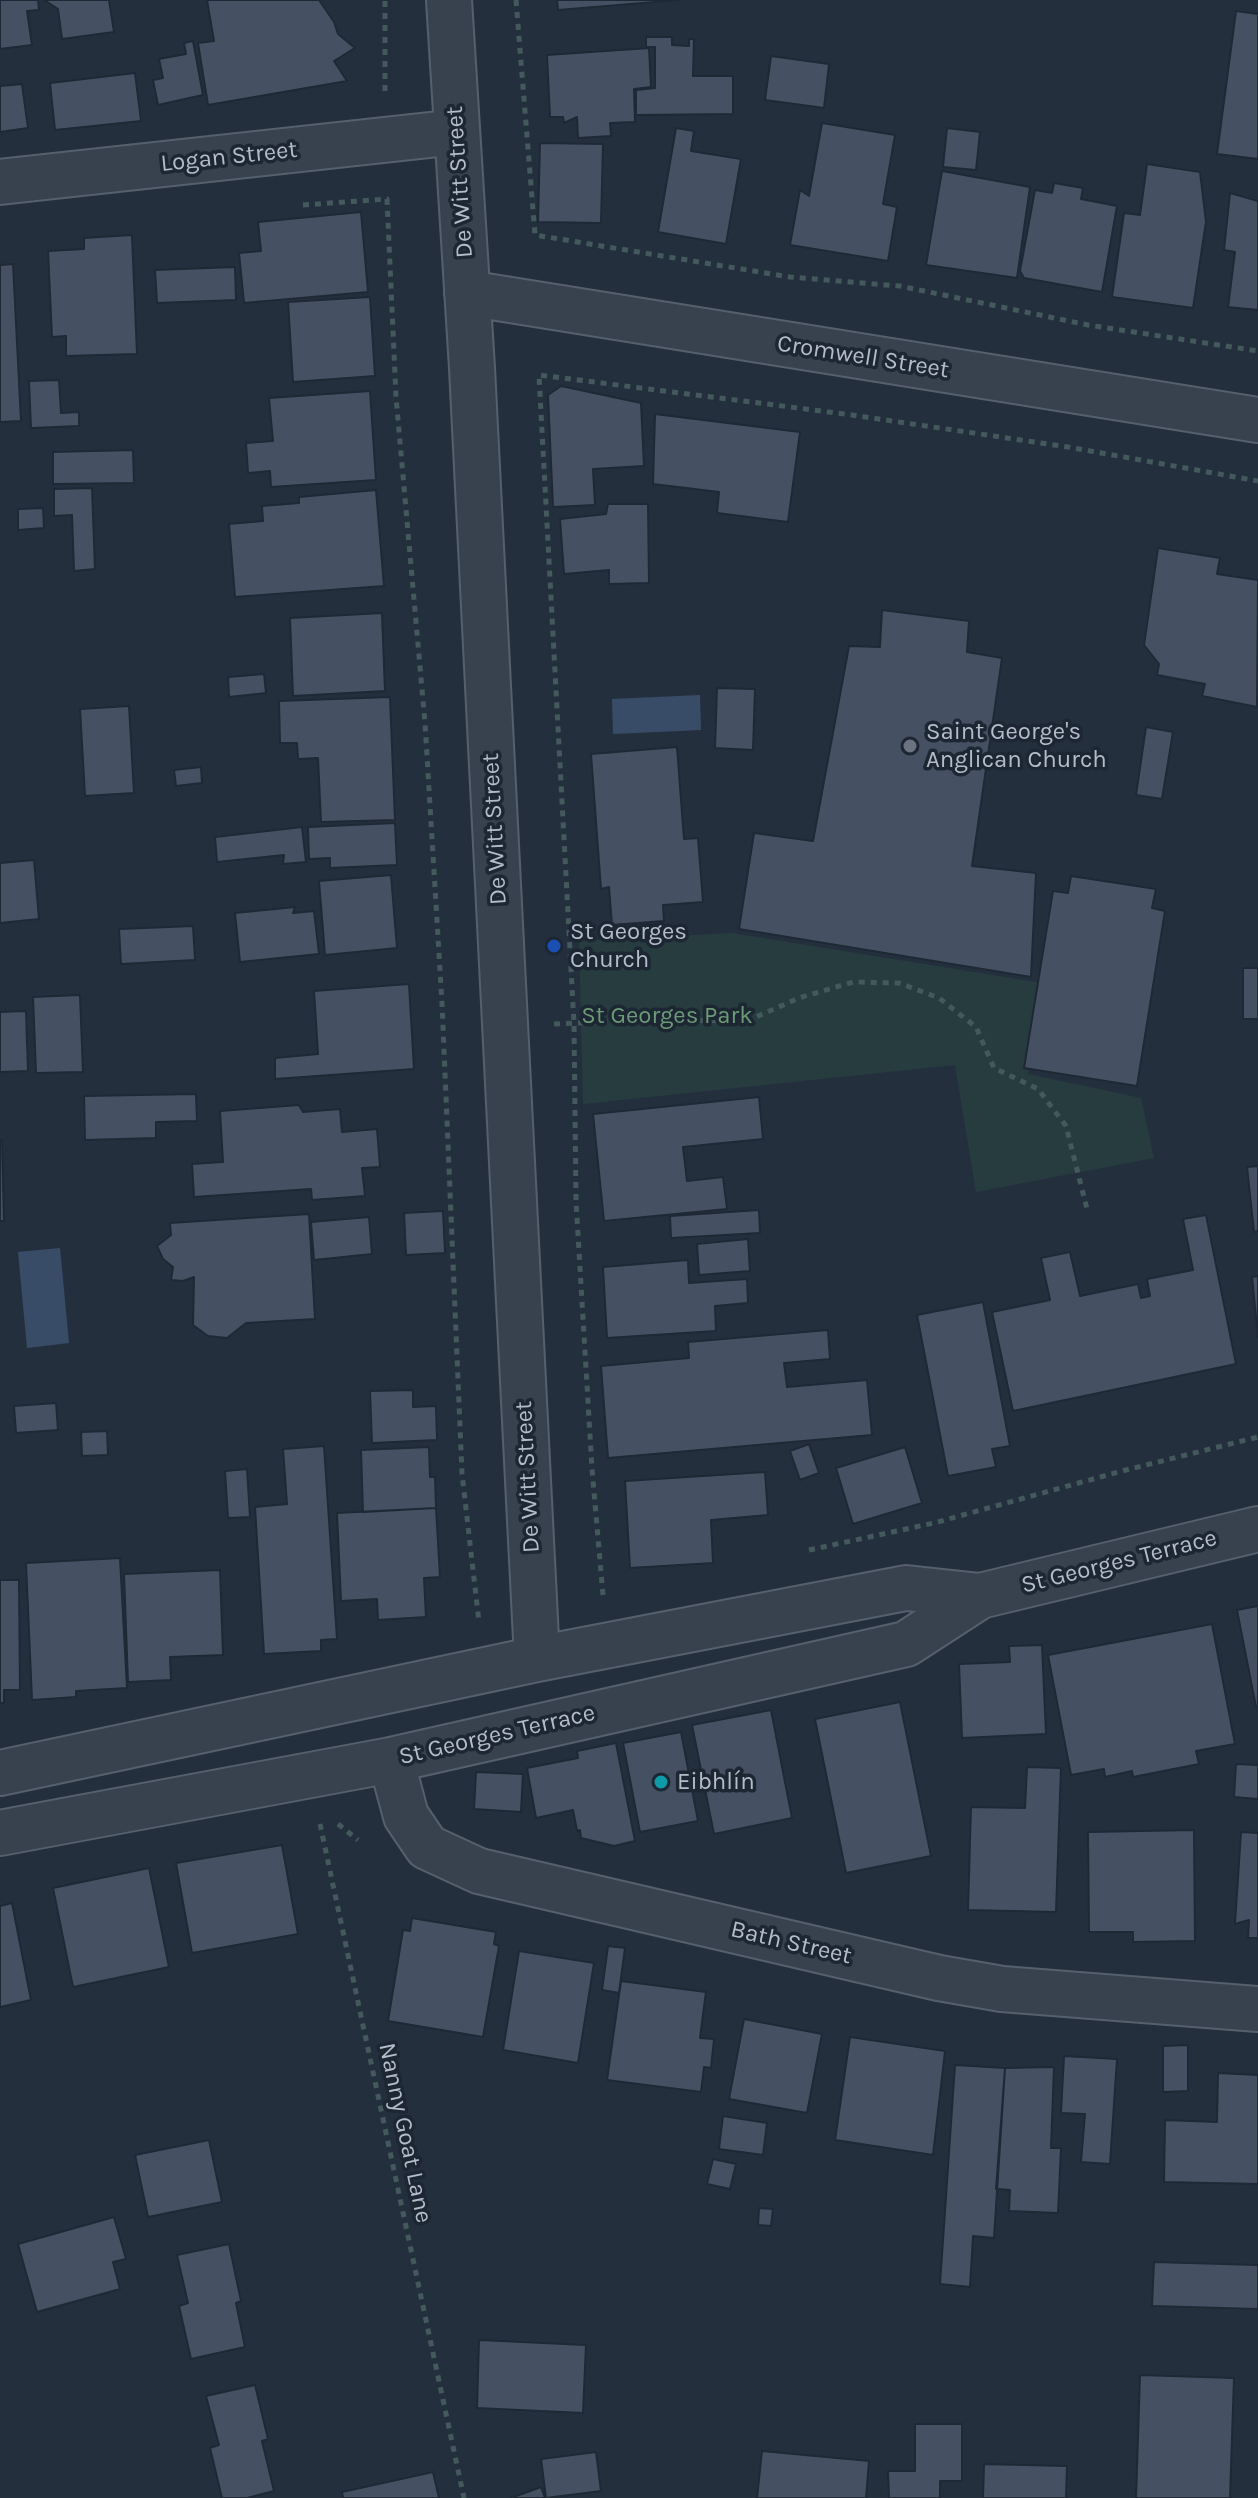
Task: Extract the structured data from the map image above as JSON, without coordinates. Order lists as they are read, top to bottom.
{
  "streets": {
    "street": [
      "Logan Street",
      "De Witt Street",
      "Cromwell Street",
      "St Georges Terrace",
      "Bath Street"
    ],
    "path": ["Nanny Goat Lane"]
  },
  "crossings": [
    ["Logan Street", "De Witt Street"],
    ["De Witt Street", "Cromwell Street"],
    ["De Witt Street", "St Georges Terrace"],
    ["St Georges Terrace", "Bath Street"],
    ["St Georges Terrace", "Nanny Goat Lane"]
  ],
  "parks": ["St Georges Park"],
  "places": ["Saint George's Anglican Church", "St Georges Church", "Eibhlín"]
}
